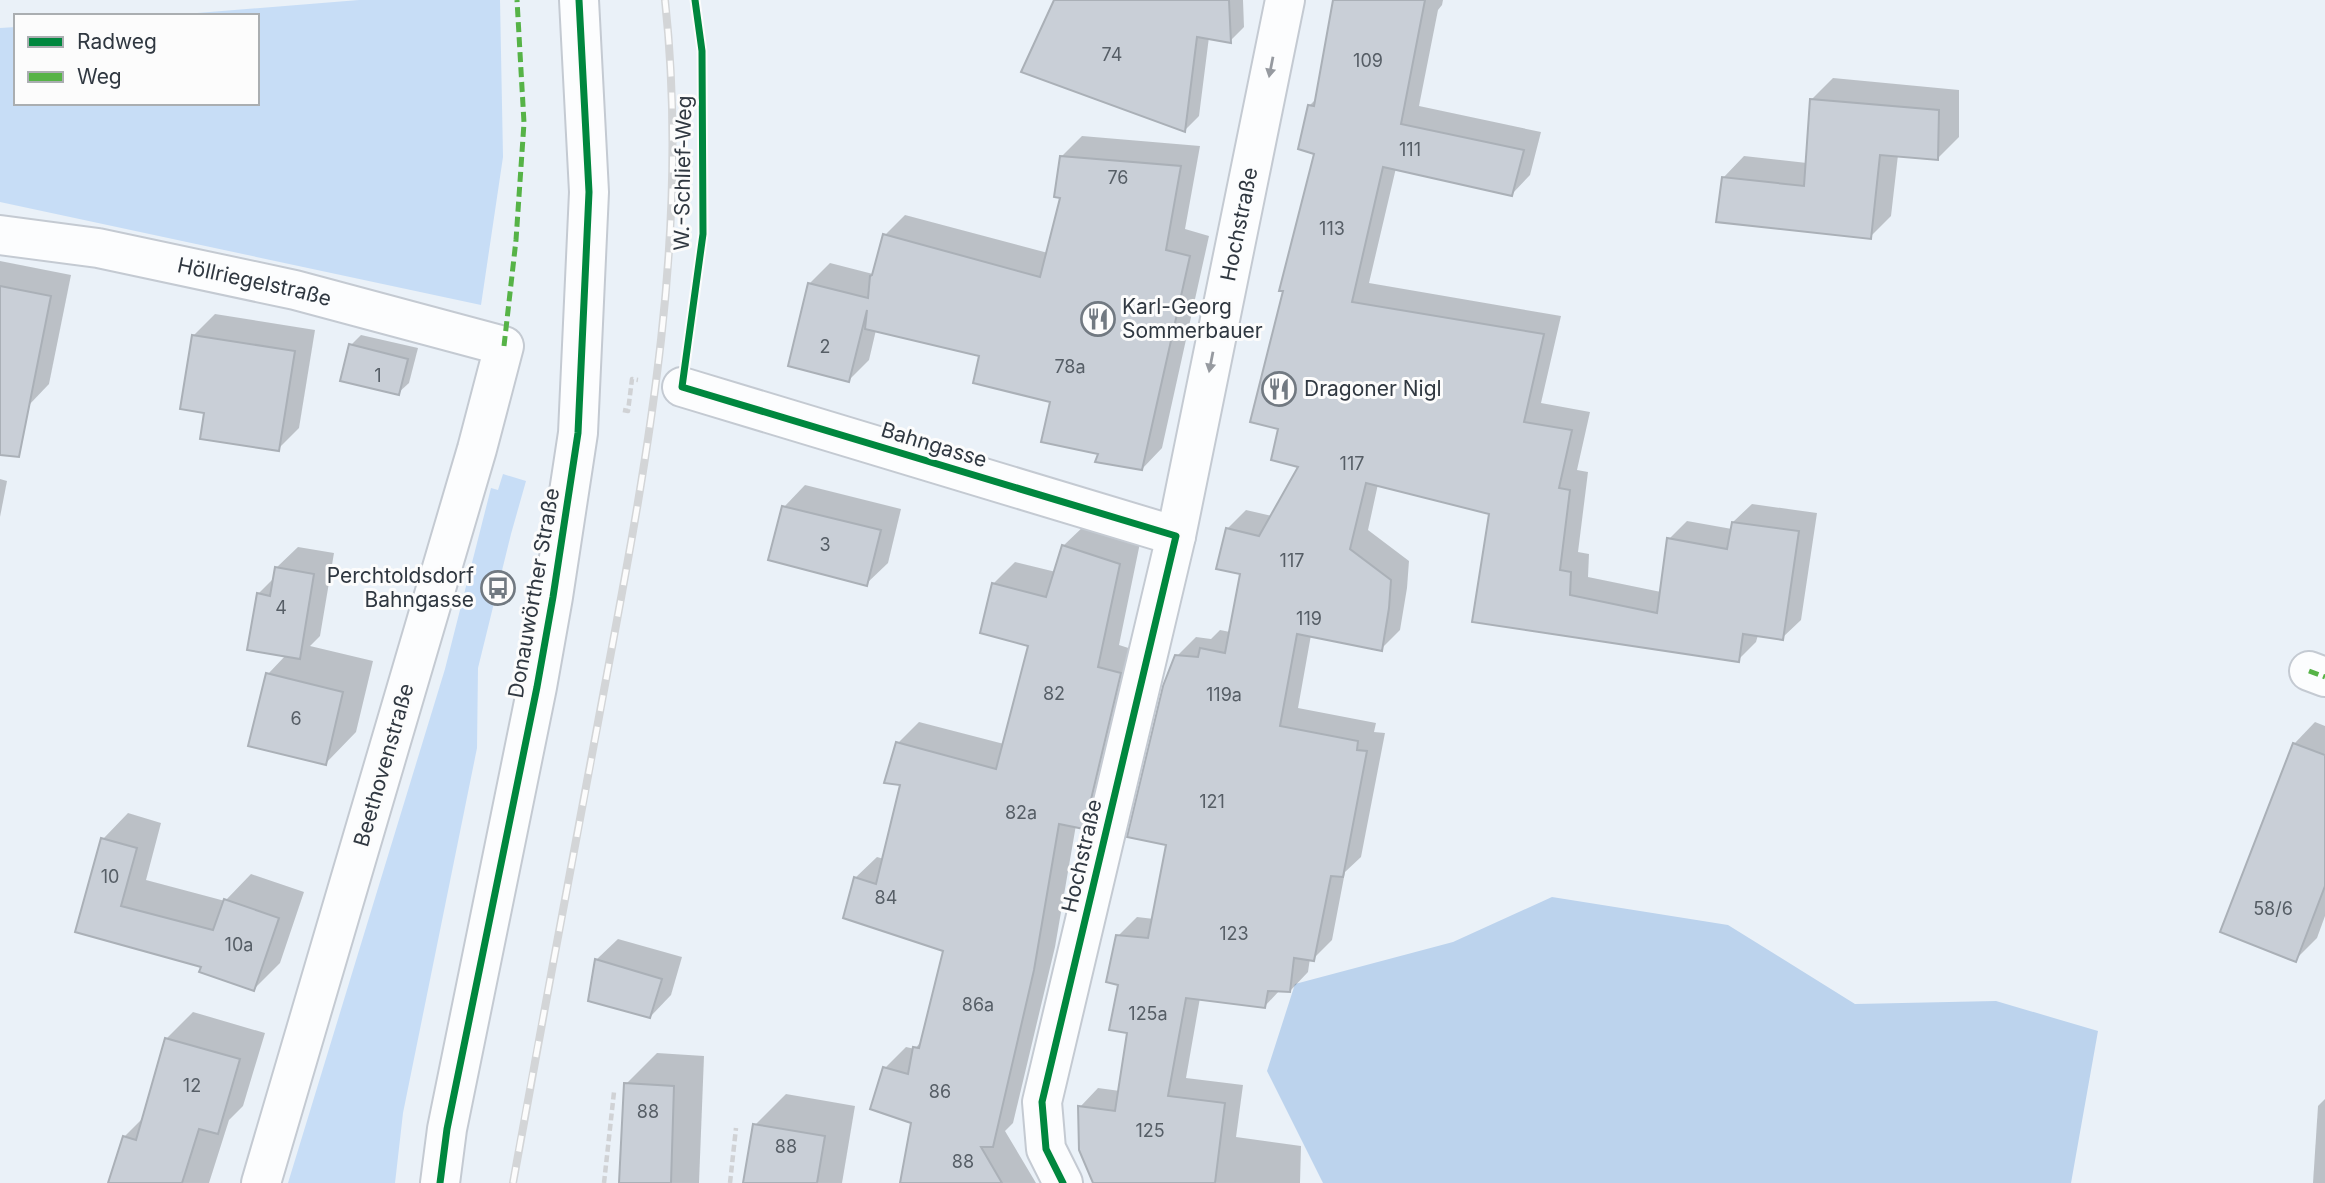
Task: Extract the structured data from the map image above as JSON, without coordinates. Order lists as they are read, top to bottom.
{
  "streets": {
    "main road": [
      "Hochstraße",
      "Höllriegelstraße",
      "Bahngasse",
      "Donauwörther Straße",
      "Beethovenstraße"
    ],
    "cycle path": ["W.-Schlief-Weg"]
  },
  "crossings": [
    ["Hochstraße", "Bahngasse"],
    ["Höllriegelstraße", "Beethovenstraße"]
  ],
  "one_way": ["Hochstraße"],
  "places": {
    "restaurant": ["Karl-Georg Sommerbauer", "Dragoner Nigl"],
    "bus stop": ["Perchtoldsdorf Bahngasse"]
  },
  "house_numbers": [
    "74",
    "109",
    "111",
    "76",
    "113",
    "2",
    "78a",
    "1",
    "117",
    "3",
    "117",
    "4",
    "119",
    "82",
    "119a",
    "6",
    "121",
    "82a",
    "10",
    "84",
    "58/6",
    "123",
    "10a",
    "86a",
    "125a",
    "12",
    "86",
    "88",
    "125",
    "88",
    "88"
  ],
  "legend": ["Radweg", "Weg"]
}
